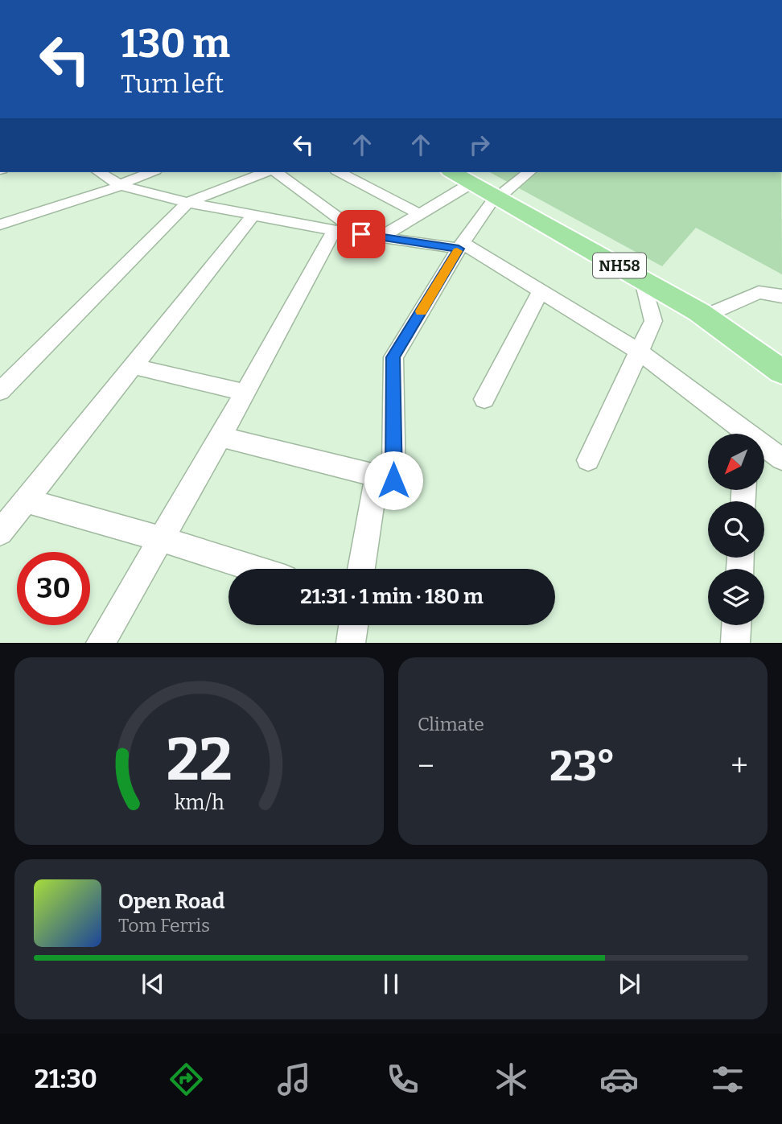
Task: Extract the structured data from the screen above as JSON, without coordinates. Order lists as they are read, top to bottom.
{
  "streets": {
    "highway": ["NH58"]
  },
  "north": "bottom left",
  "page": {
    "turn": ["130 m", "Turn left"],
    "limit": "30",
    "trip": "21:31 · 1 min · 180 m",
    "tile": "Climate",
    "heat": ["−", "23°", "+"],
    "song": ["Open Road", "Tom Ferris"],
    "tabs": "21:30",
    "gauge": ["22", "km/h"]
  }
}
